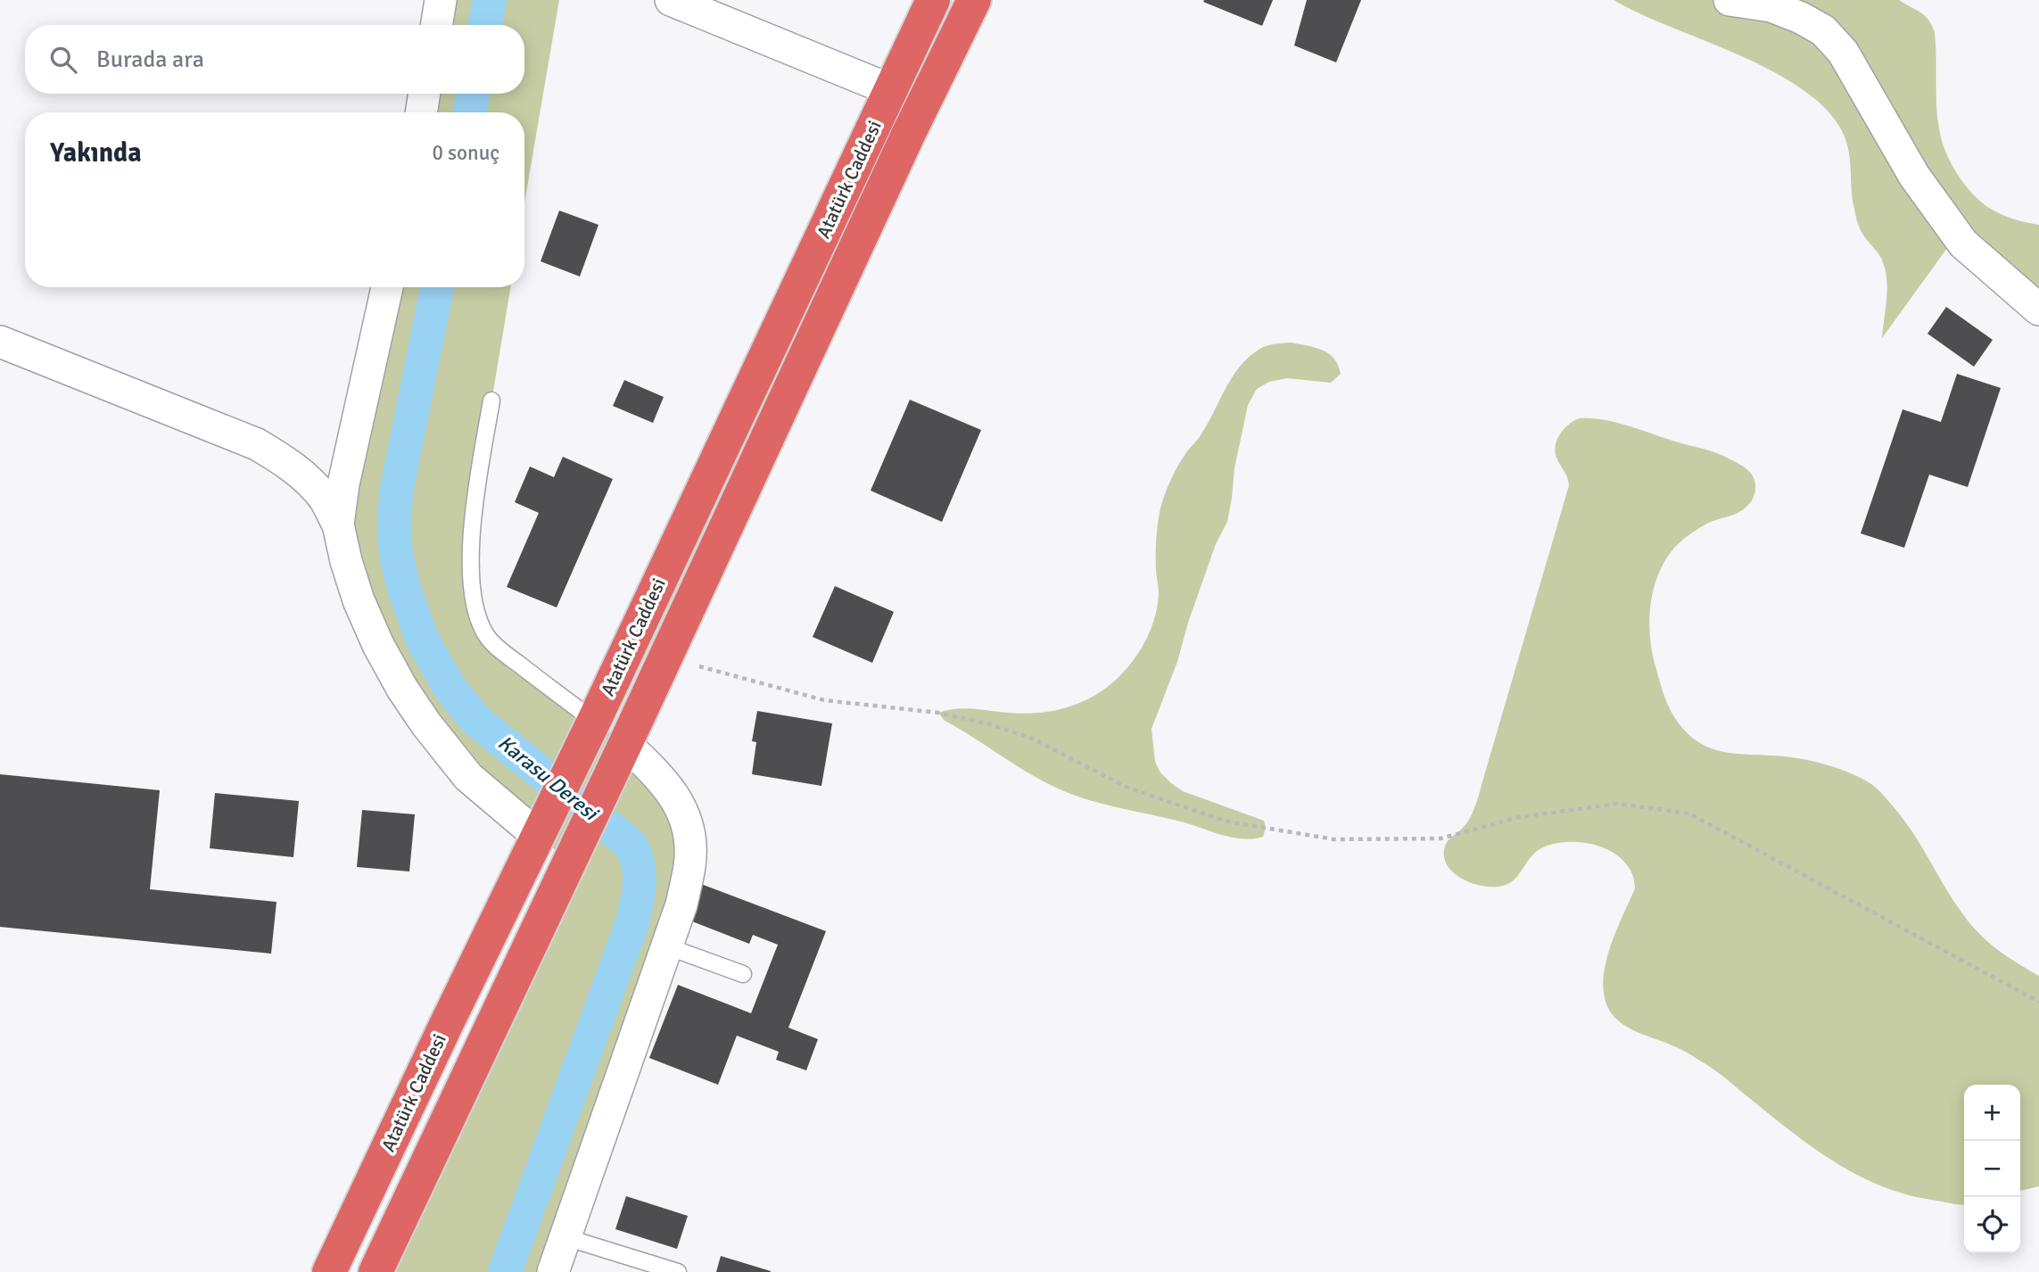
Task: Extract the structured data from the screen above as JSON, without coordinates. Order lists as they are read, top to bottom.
{
  "streets": {
    "highway": ["Atatürk Caddesi"]
  },
  "water": ["Karasu Deresi"],
  "page": {
    "search": "Burada ara",
    "heading": ["Yakında", "0 sonuç"],
    "map_buttons": ["+", "−"]
  }
}
